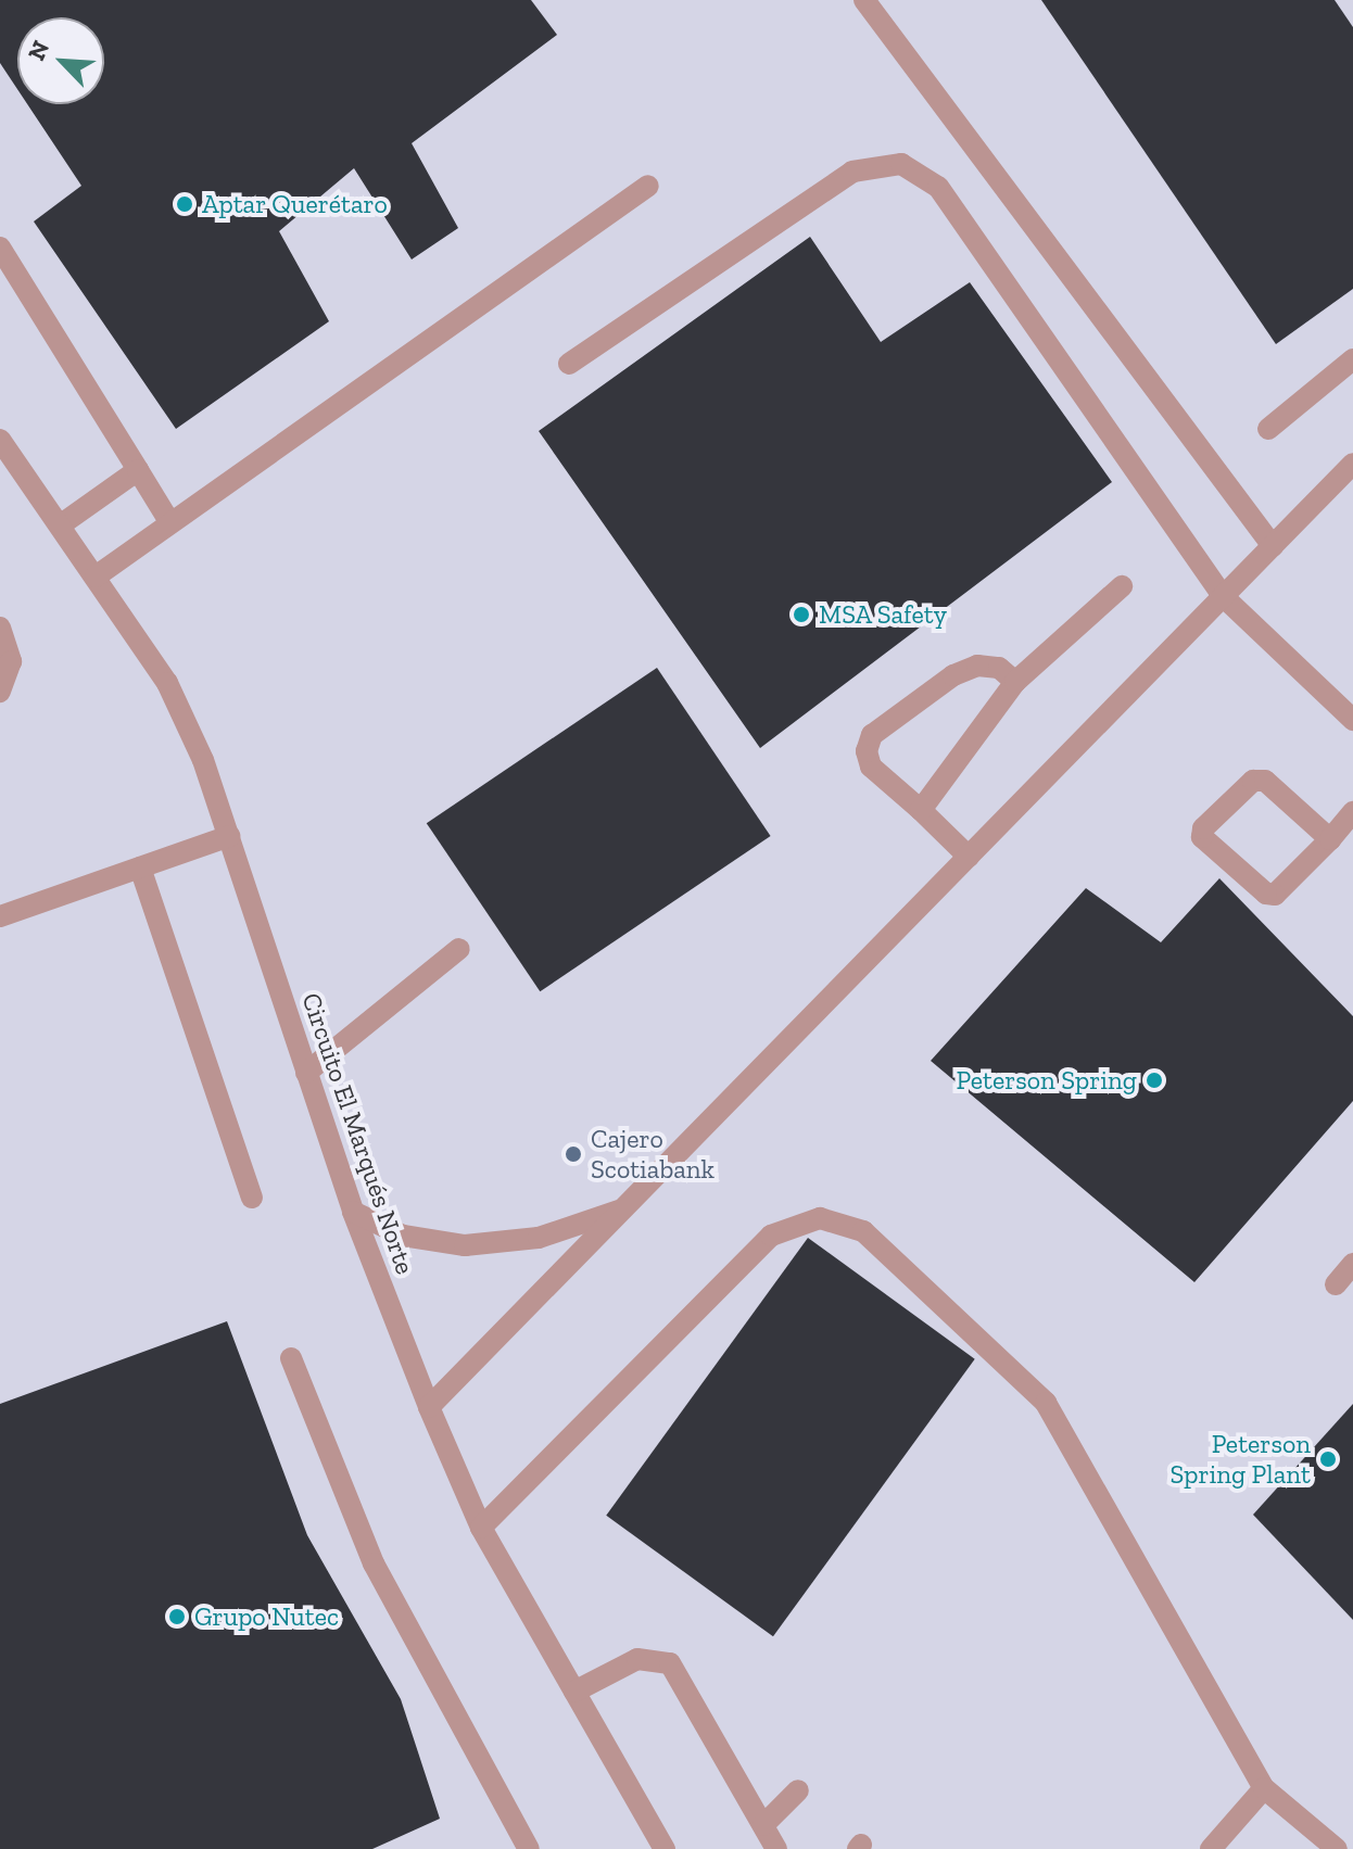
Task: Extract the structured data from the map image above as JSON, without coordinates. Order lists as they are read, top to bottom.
{
  "streets": {
    "street": ["Circuito El Marqués Norte"]
  },
  "places": [
    "Aptar Querétaro",
    "MSA Safety",
    "Peterson Spring",
    "Cajero Scotiabank",
    "Peterson Spring Plant",
    "Grupo Nutec"
  ],
  "north": "top left"
}
